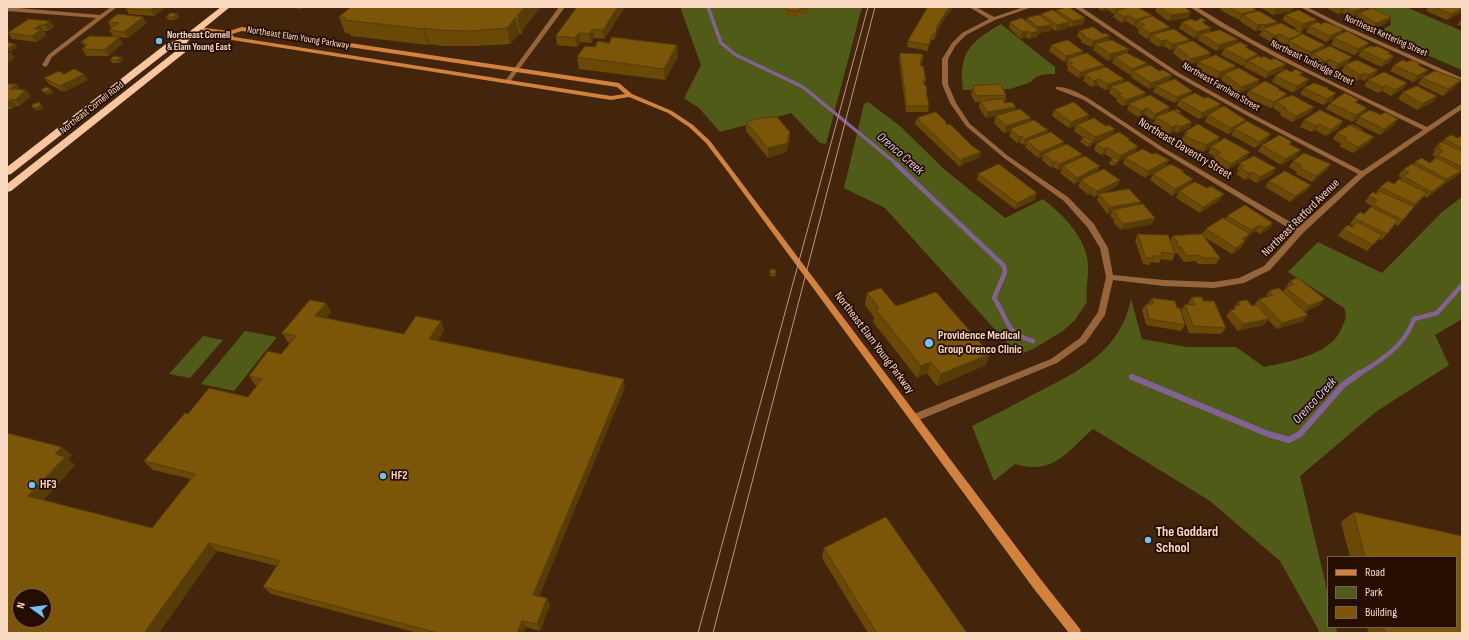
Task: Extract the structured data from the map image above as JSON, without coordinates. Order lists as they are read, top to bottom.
{
  "streets": {
    "highway": ["Northeast Cornell Road"],
    "street": [
      "Northeast Kettering Street",
      "Northeast Elam Young Parkway",
      "Northeast Tunbridge Street",
      "Northeast Farnham Street",
      "Northeast Daventry Street",
      "Northeast Retford Avenue"
    ]
  },
  "crossings": [
    ["Northeast Tunbridge Street", "Northeast Retford Avenue"],
    ["Northeast Farnham Street", "Northeast Retford Avenue"],
    ["Northeast Daventry Street", "Northeast Retford Avenue"]
  ],
  "water": ["Orenco Creek"],
  "places": [
    "Northeast Cornell & Elam Young East",
    "Providence Medical Group Orenco Clinic",
    "HF2",
    "HF3",
    "The Goddard School"
  ],
  "legend": ["Road", "Park", "Building"],
  "north": "left"
}
